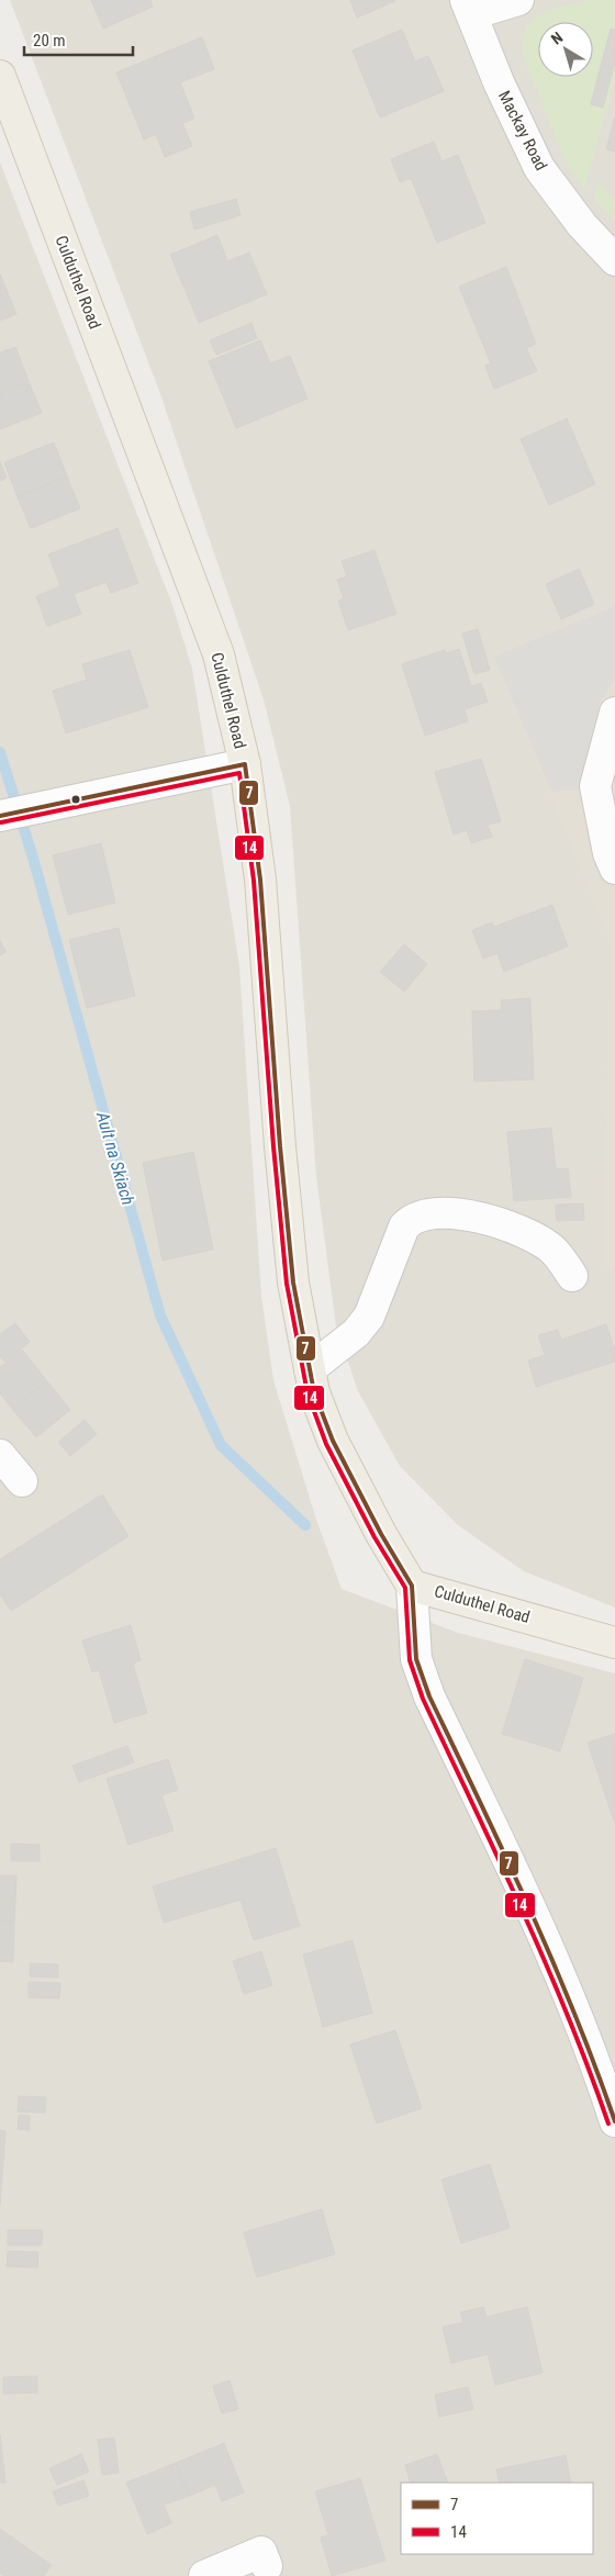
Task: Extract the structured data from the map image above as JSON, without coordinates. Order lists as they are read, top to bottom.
{
  "streets": {
    "main road": ["Culduthel Road"],
    "street": ["Mackay Road"]
  },
  "water": ["Ault na Skiach"],
  "lines": ["transit line 7", "transit line 14"],
  "legend": ["7", "14"],
  "scale_bar": "20 m",
  "north": "top left"
}
